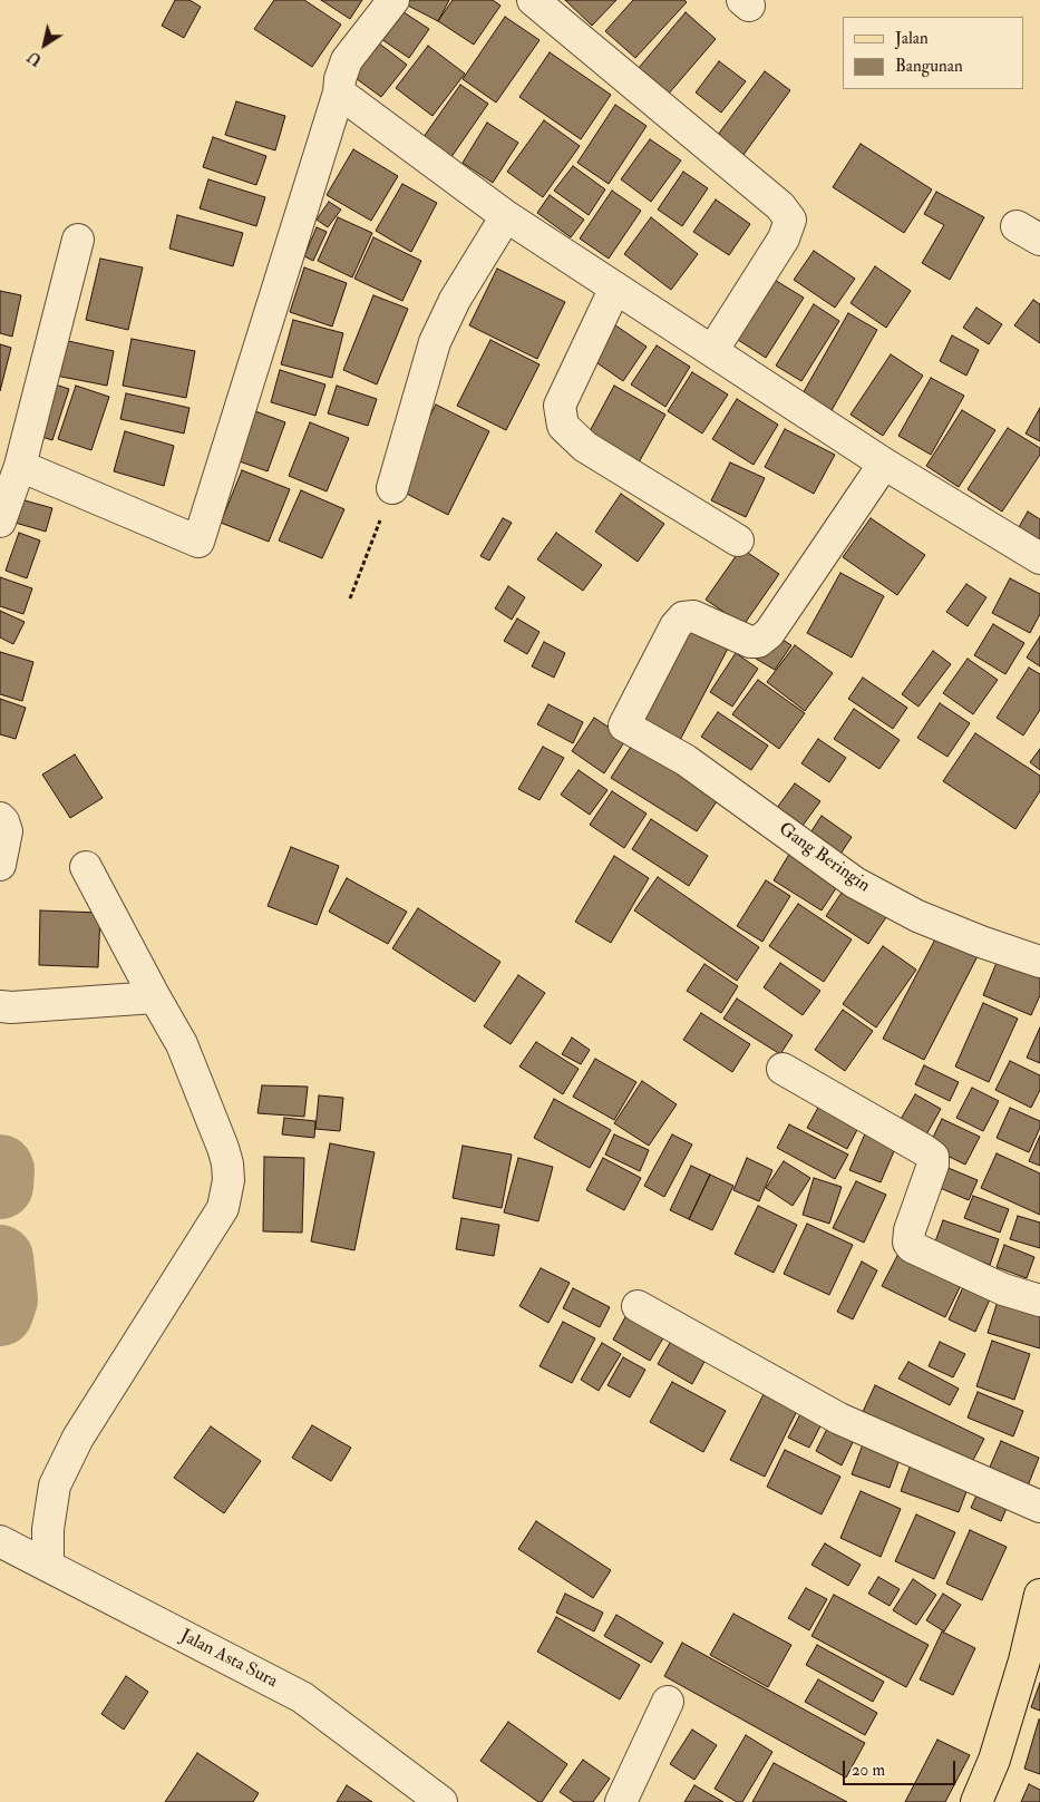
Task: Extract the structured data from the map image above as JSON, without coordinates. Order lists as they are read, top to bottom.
{
  "streets": {
    "street": ["Gang Beringin", "Jalan Asta Sura"]
  },
  "legend": ["Jalan", "Bangunan"],
  "scale_bar": "20 m",
  "north": "bottom left"
}
